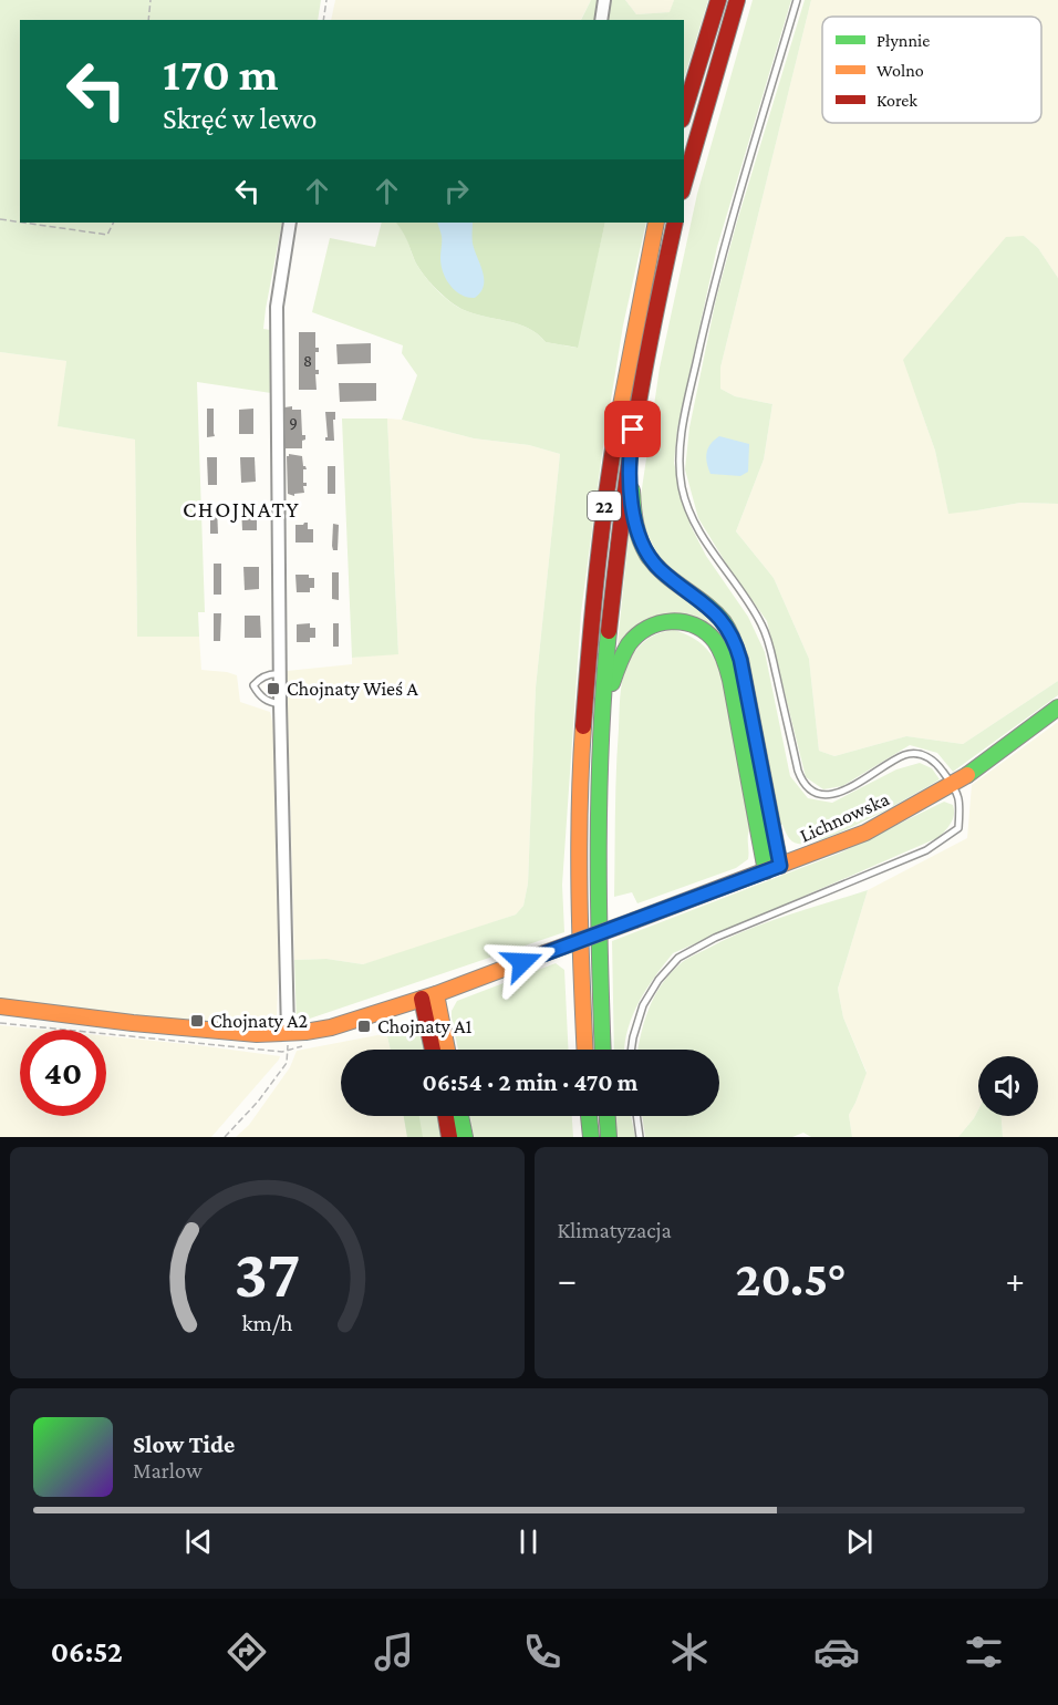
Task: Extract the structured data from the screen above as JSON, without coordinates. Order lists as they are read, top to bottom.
{
  "streets": {
    "main road": ["22", "Lichnowska"]
  },
  "crossings": [
    ["22", "Lichnowska"]
  ],
  "districts": ["CHOJNATY"],
  "places": {
    "transit": ["Chojnaty Wieś A", "Chojnaty A2", "Chojnaty A1"]
  },
  "house_numbers": ["8", "9"],
  "legend": ["Płynnie", "Wolno", "Korek"],
  "page": {
    "turn": ["170 m", "Skręć w lewo"],
    "limit": "40",
    "trip": "06:54 · 2 min · 470 m",
    "tile": "Klimatyzacja",
    "heat": ["−", "20.5°", "+"],
    "song": ["Slow Tide", "Marlow"],
    "tabs": "06:52",
    "gauge": ["37", "km/h"]
  }
}
